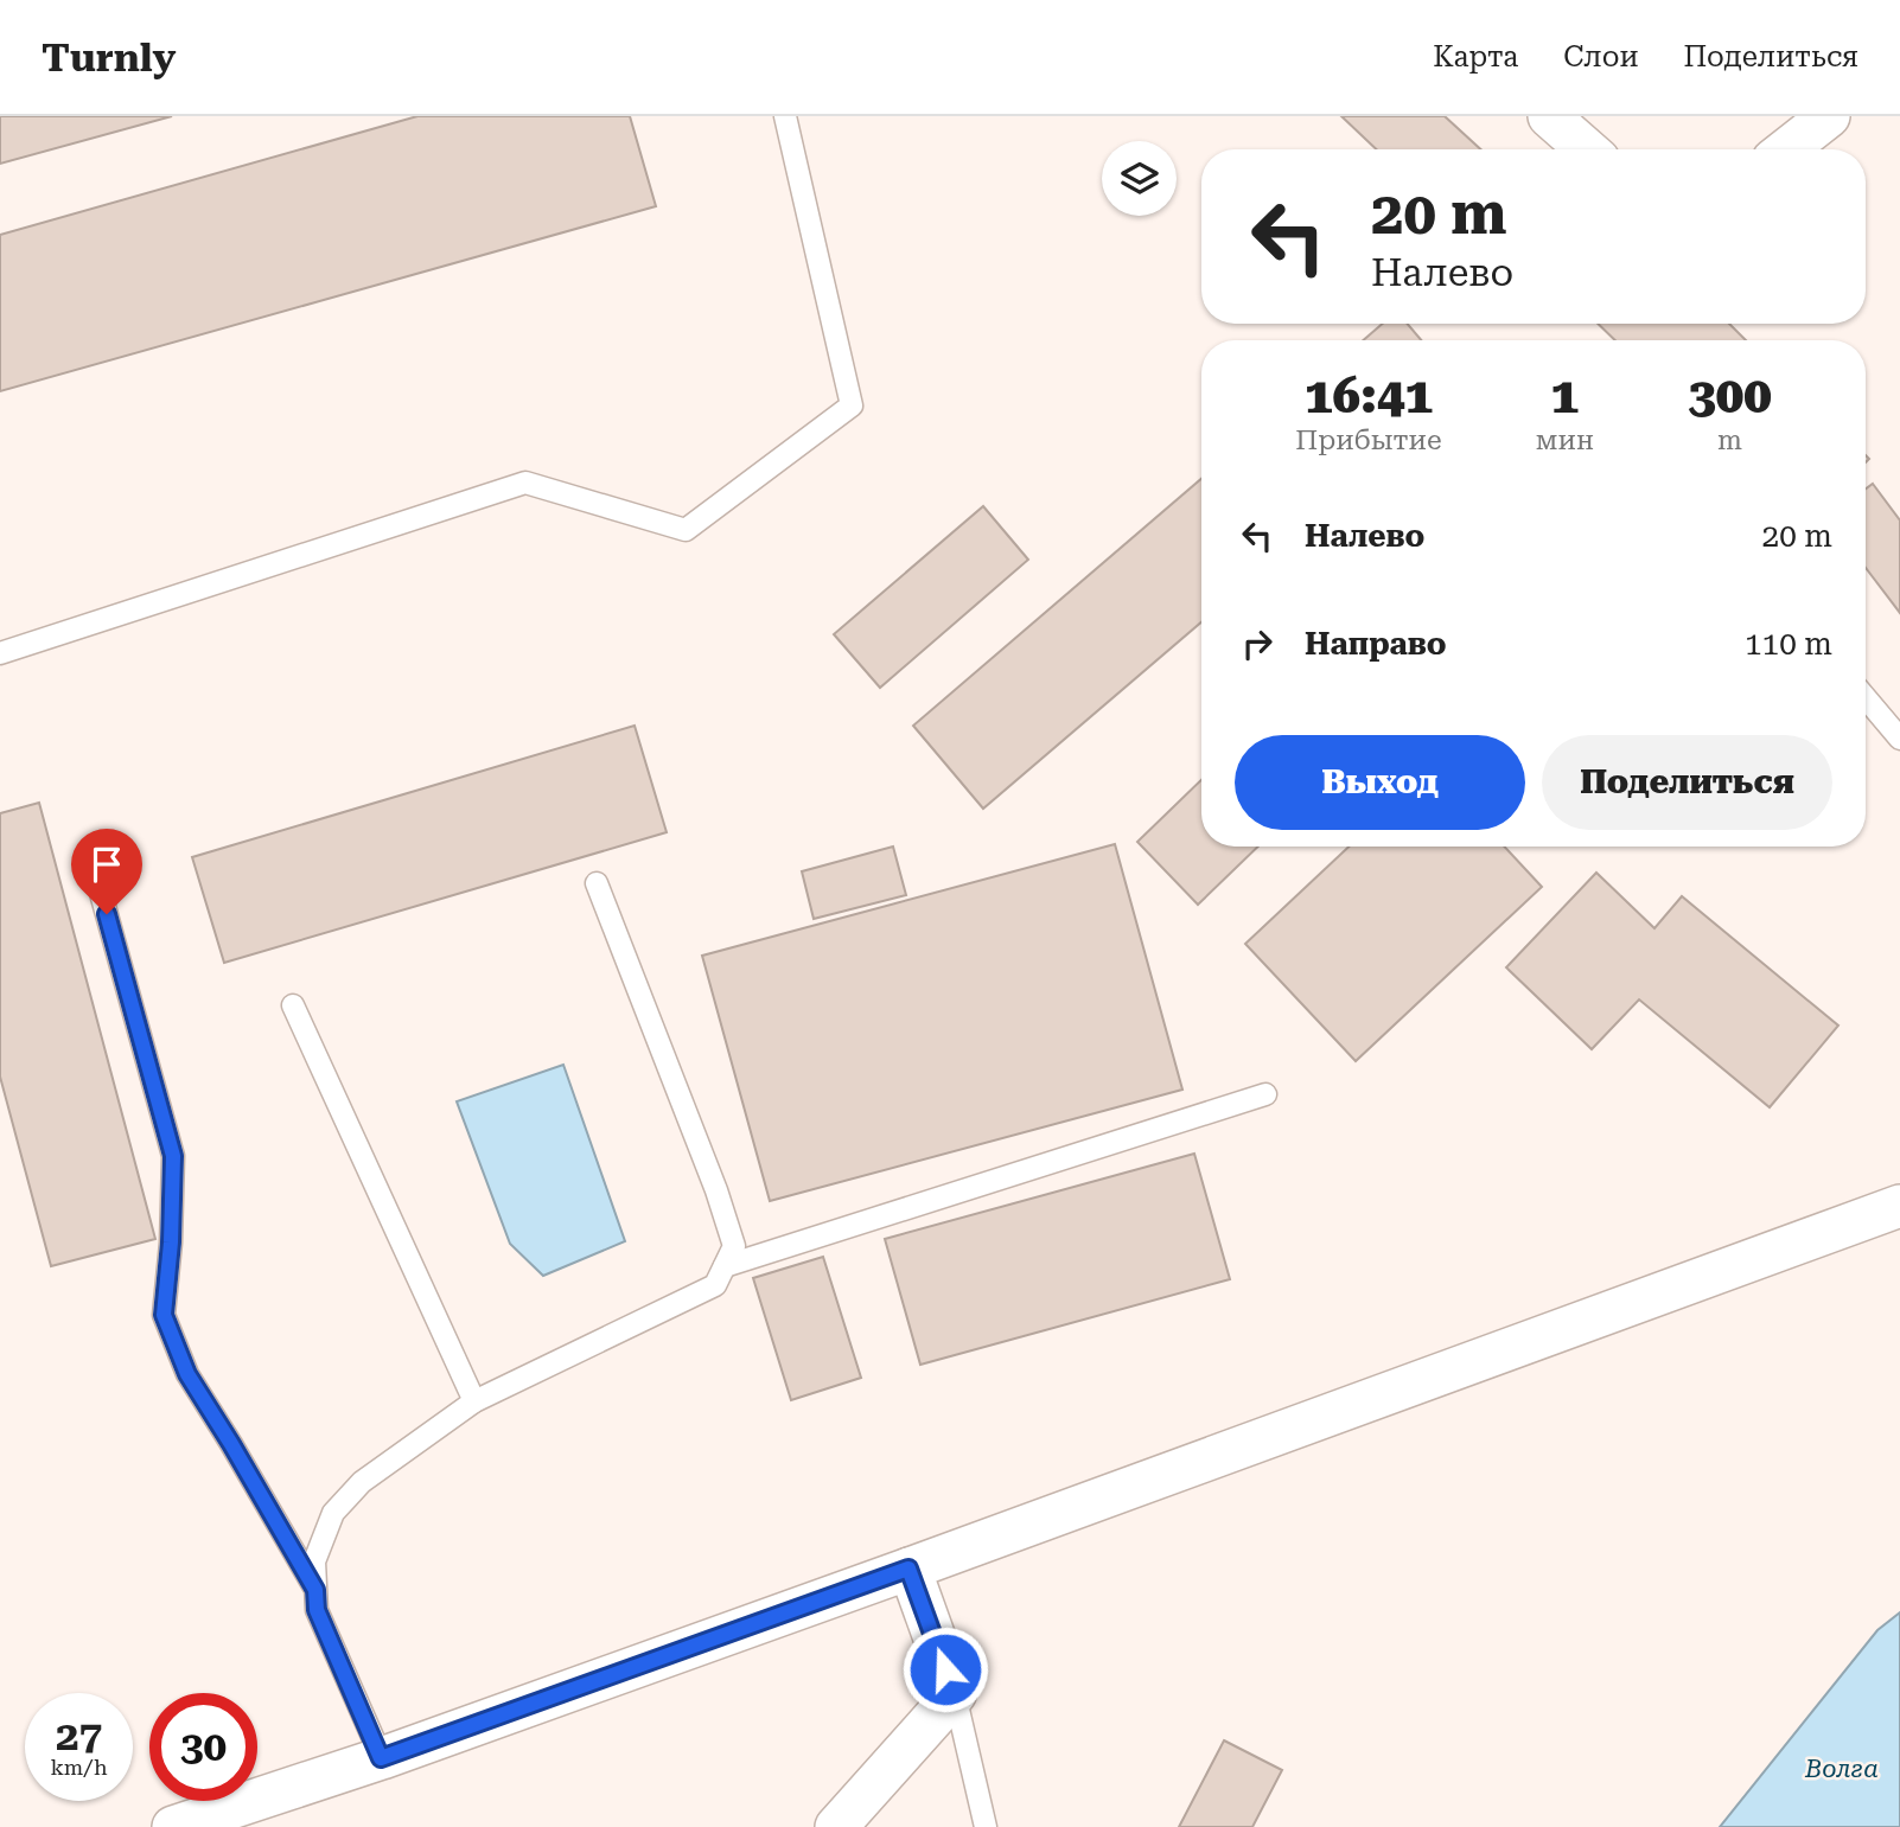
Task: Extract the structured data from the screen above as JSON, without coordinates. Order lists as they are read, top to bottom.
{
  "water": ["Волга"],
  "page": {
    "header": "Turnly",
    "nav": ["Карта", "Слои", "Поделиться"],
    "turn": ["20 m", "Налево"],
    "eta": [
      "16:41",
      "Прибытие",
      "1",
      "мин",
      "300",
      "m"
    ],
    "list": [
      {
        "name": "Налево",
        "value": "20 m"
      },
      {
        "name": "Направо",
        "value": "110 m"
      }
    ],
    "buttons": ["Выход", "Поделиться"],
    "speed": "27 km/h",
    "limit": "30"
  }
}
